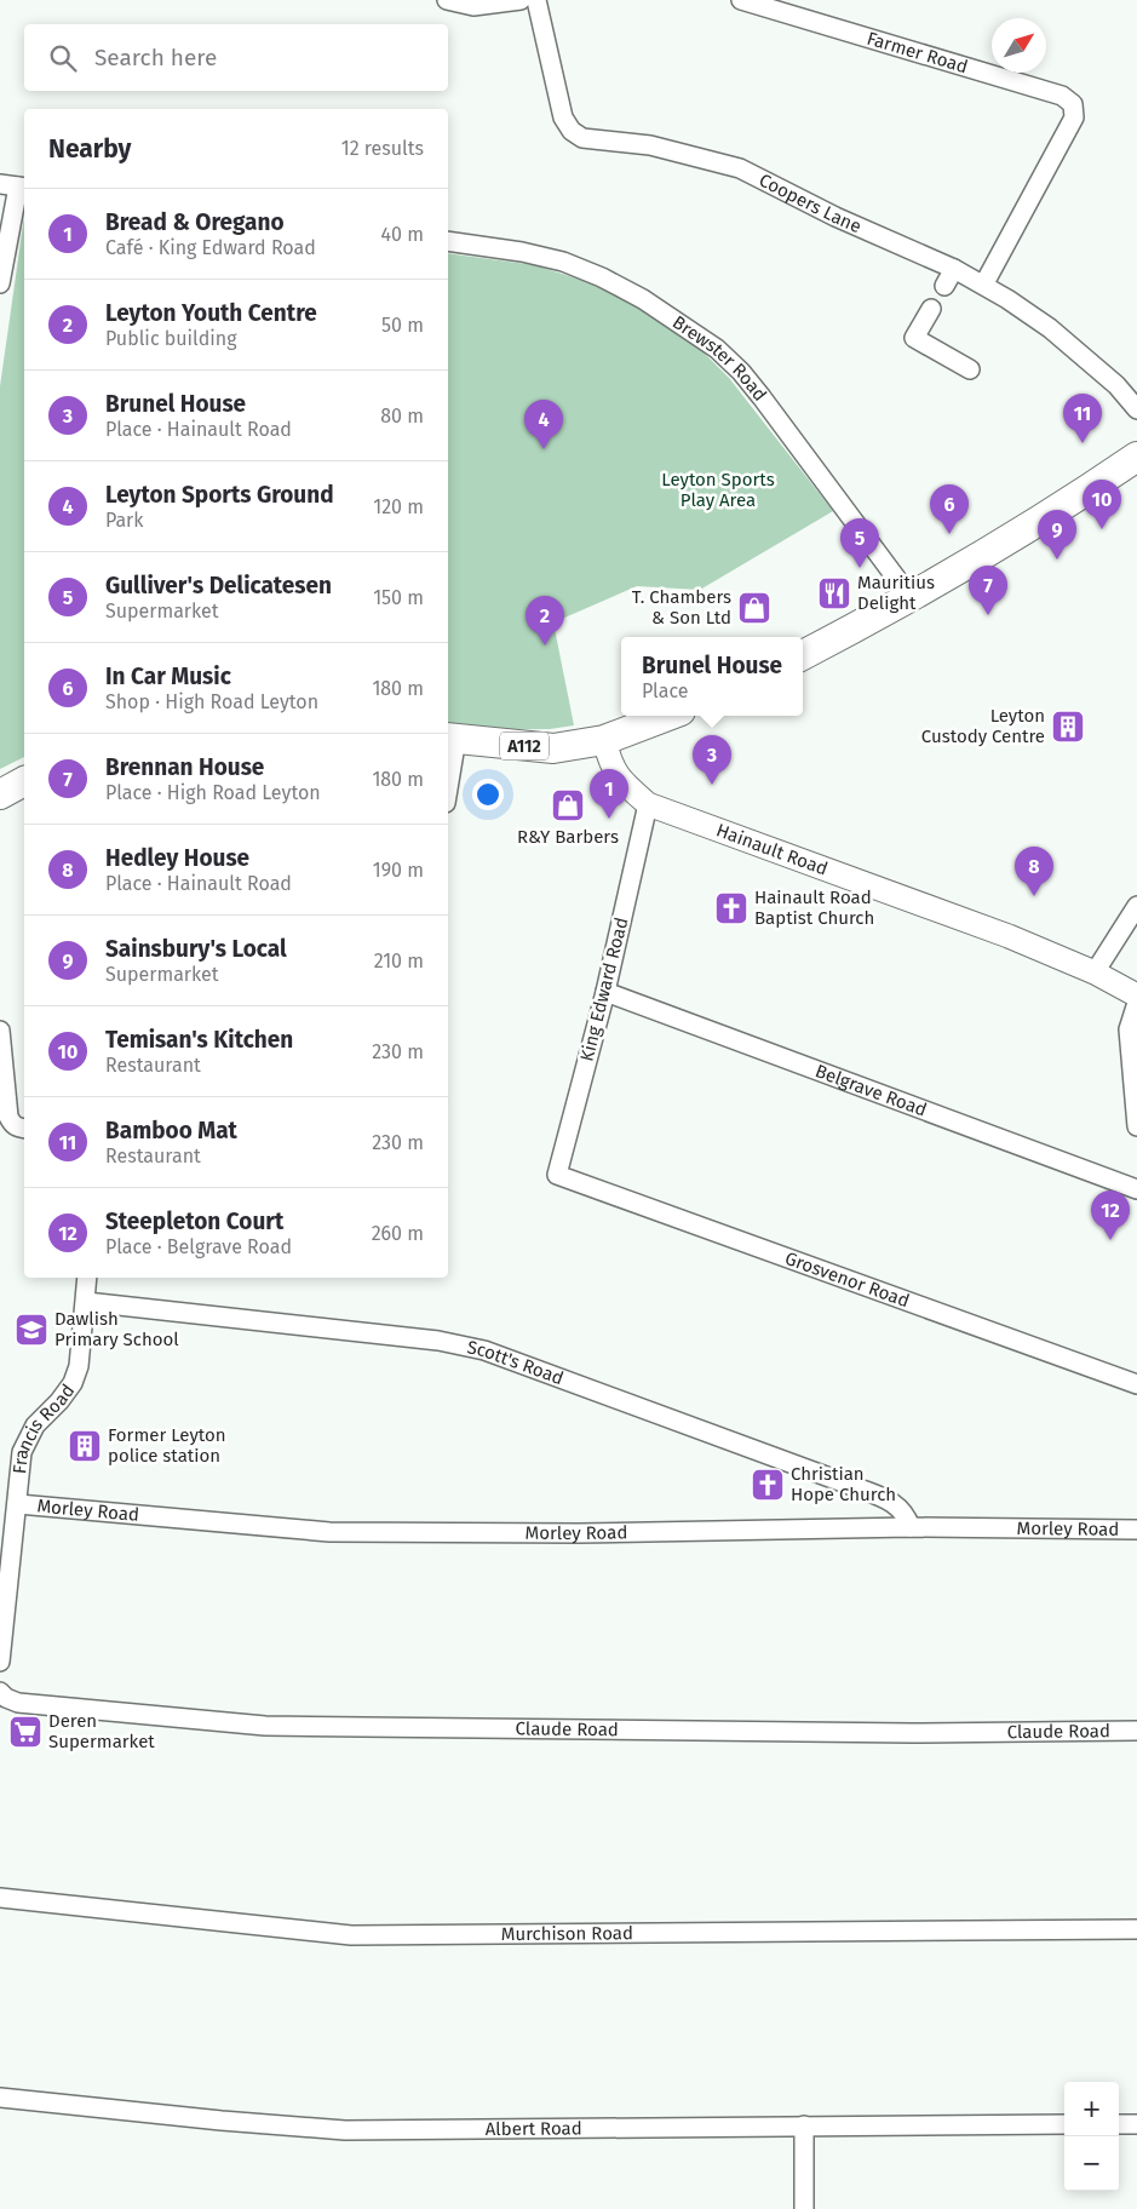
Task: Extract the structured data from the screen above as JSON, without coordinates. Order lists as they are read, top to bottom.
{
  "streets": {
    "main road": ["A112"],
    "street": [
      "Farmer Road",
      "Coopers Lane",
      "Brewster Road",
      "Hainault Road",
      "King Edward Road",
      "Belgrave Road",
      "Grosvenor Road",
      "Scott's Road",
      "Francis Road",
      "Morley Road",
      "Claude Road",
      "Murchison Road",
      "Albert Road"
    ]
  },
  "crossings": [
    ["Farmer Road", "Coopers Lane"],
    ["A112", "Hainault Road"],
    ["Hainault Road", "King Edward Road"],
    ["King Edward Road", "Belgrave Road"],
    ["King Edward Road", "Grosvenor Road"],
    ["Scott's Road", "Francis Road"],
    ["Scott's Road", "Morley Road"],
    ["Francis Road", "Morley Road"]
  ],
  "parks": ["Leyton Sports Play Area"],
  "places": {
    "restaurant": ["Mauritius Delight"],
    "shop": ["T. Chambers & Son Ltd", "R&Y Barbers"],
    "building": ["Leyton Custody Centre", "Former Leyton police station"],
    "church": ["Hainault Road Baptist Church", "Christian Hope Church"],
    "school or university": ["Dawlish Primary School"],
    "supermarket": ["Deren Supermarket"]
  },
  "north": "top right",
  "page": {
    "search": "Search here",
    "heading": ["Nearby", "12 results"],
    "list": [
      {
        "mark": "1",
        "name": "Bread & Oregano",
        "note": "Café · King Edward Road",
        "value": "40 m"
      },
      {
        "mark": "2",
        "name": "Leyton Youth Centre",
        "note": "Public building",
        "value": "50 m"
      },
      {
        "mark": "3",
        "name": "Brunel House",
        "note": "Place · Hainault Road",
        "value": "80 m"
      },
      {
        "mark": "4",
        "name": "Leyton Sports Ground",
        "note": "Park",
        "value": "120 m"
      },
      {
        "mark": "5",
        "name": "Gulliver's Delicatesen",
        "note": "Supermarket",
        "value": "150 m"
      },
      {
        "mark": "6",
        "name": "In Car Music",
        "note": "Shop · High Road Leyton",
        "value": "180 m"
      },
      {
        "mark": "7",
        "name": "Brennan House",
        "note": "Place · High Road Leyton",
        "value": "180 m"
      },
      {
        "mark": "8",
        "name": "Hedley House",
        "note": "Place · Hainault Road",
        "value": "190 m"
      },
      {
        "mark": "9",
        "name": "Sainsbury's Local",
        "note": "Supermarket",
        "value": "210 m"
      },
      {
        "mark": "10",
        "name": "Temisan's Kitchen",
        "note": "Restaurant",
        "value": "230 m"
      },
      {
        "mark": "11",
        "name": "Bamboo Mat",
        "note": "Restaurant",
        "value": "230 m"
      },
      {
        "mark": "12",
        "name": "Steepleton Court",
        "note": "Place · Belgrave Road",
        "value": "260 m"
      }
    ],
    "pins": [
      "11",
      "4",
      "10",
      "6",
      "9",
      "5",
      "7",
      "2",
      "3",
      "1",
      "8",
      "12"
    ],
    "popup": ["Brunel House", "Place"],
    "map_buttons": ["+", "−"]
  }
}
